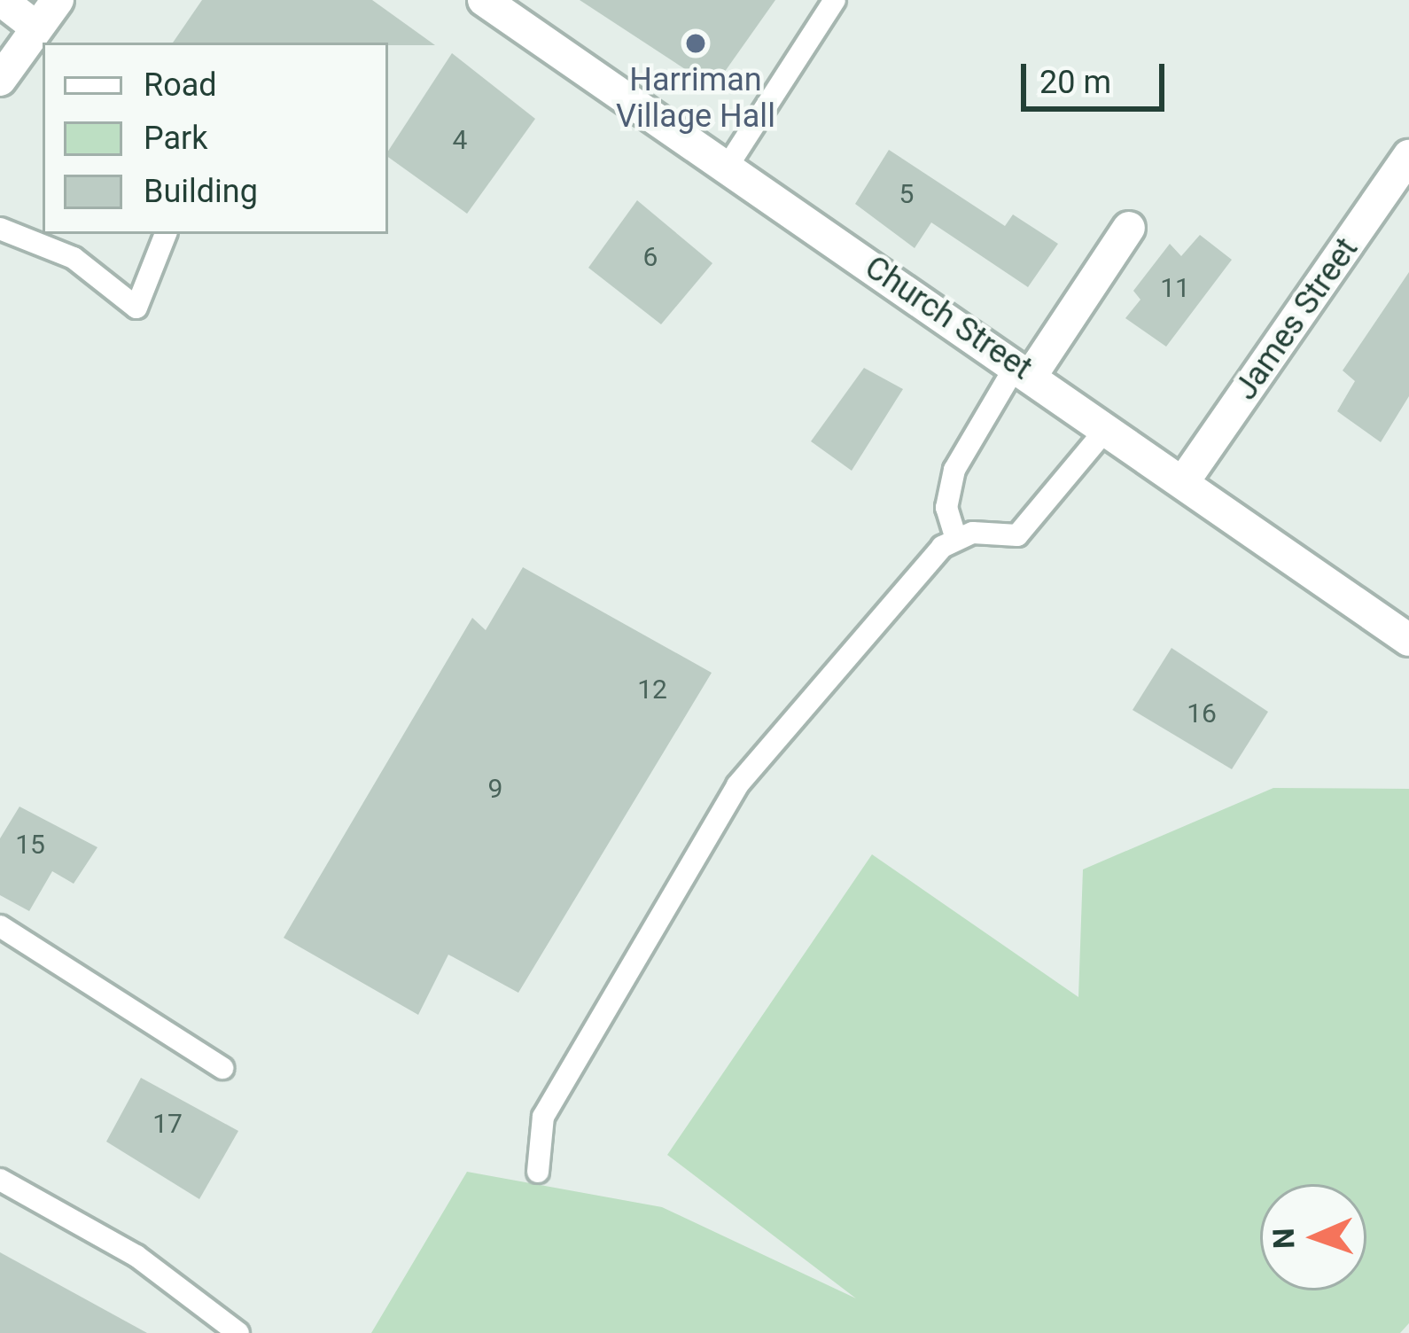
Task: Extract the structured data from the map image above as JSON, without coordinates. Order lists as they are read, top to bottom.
{
  "streets": {
    "street": ["Church Street", "James Street"]
  },
  "crossings": [
    ["Church Street", "James Street"]
  ],
  "places": ["Harriman Village Hall"],
  "house_numbers": [
    "4",
    "5",
    "6",
    "11",
    "12",
    "16",
    "9",
    "15",
    "17"
  ],
  "legend": ["Road", "Park", "Building"],
  "scale_bar": "20 m",
  "north": "left"
}
